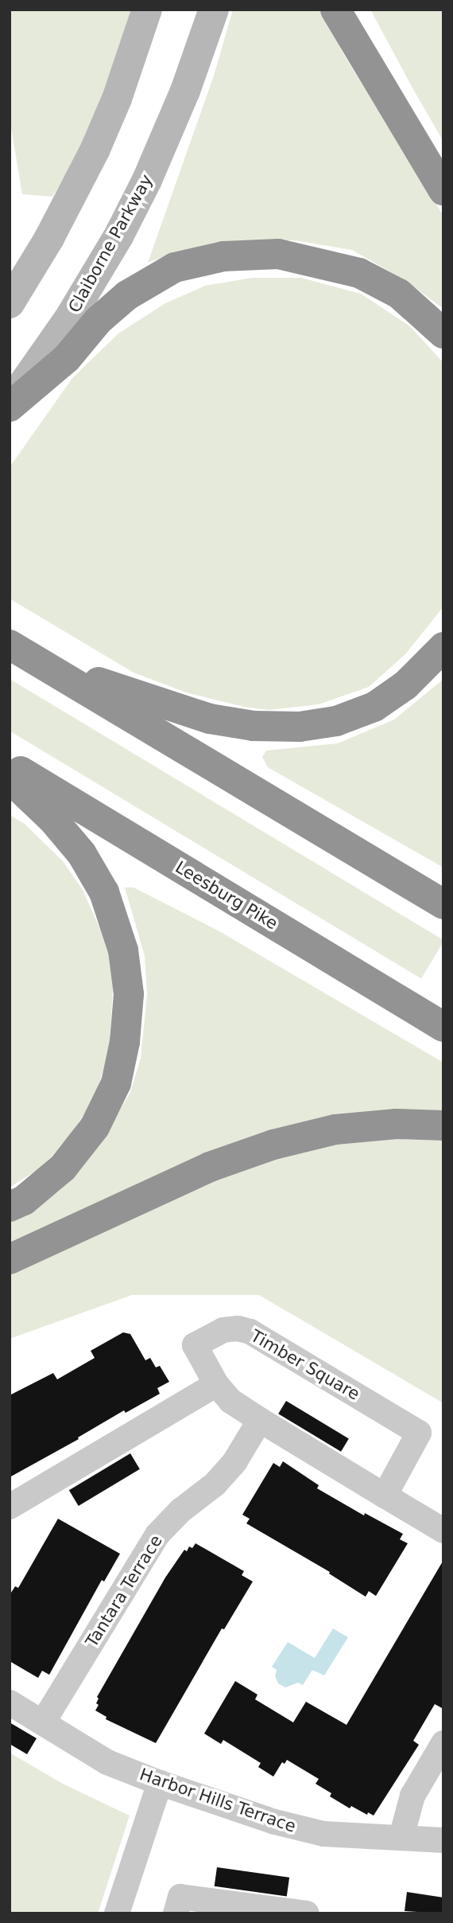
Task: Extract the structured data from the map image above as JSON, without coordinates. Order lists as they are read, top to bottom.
{
  "streets": {
    "highway": ["Leesburg Pike"],
    "main road": ["Claiborne Parkway"],
    "street": ["Timber Square", "Tantara Terrace", "Harbor Hills Terrace"]
  },
  "crossings": [
    ["Timber Square", "Tantara Terrace"],
    ["Tantara Terrace", "Harbor Hills Terrace"]
  ]
}
